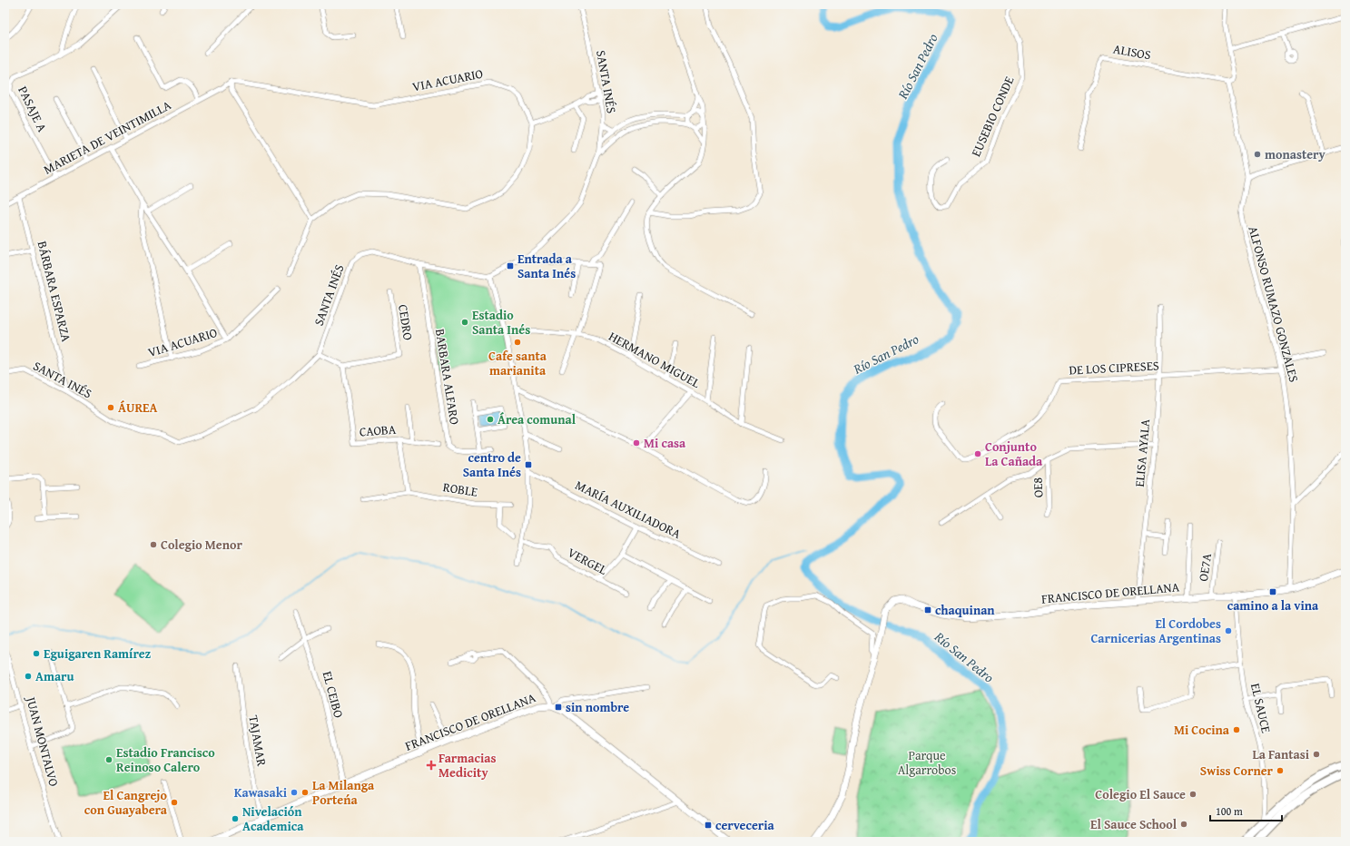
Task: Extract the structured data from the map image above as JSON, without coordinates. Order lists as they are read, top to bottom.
{
  "streets": {
    "street": [
      "ALISOS",
      "VIA ACUARIO",
      "SANTA INÉS",
      "PASAJE A",
      "EUSEBIO CONDE",
      "MARIETA DE VEINTIMILLA",
      "BÁRBARA ESPARZA",
      "ALFONSO RUMAZO GONZALES",
      "CEDRO",
      "HERMANO MIGUEL",
      "DE LOS CIPRESES",
      "BARBARA ALFARO",
      "CAOBA",
      "ELISA AYALA",
      "OE8",
      "ROBLE",
      "MARÍA AUXILIADORA",
      "VERGEL",
      "OE7A",
      "FRANCISCO DE ORELLANA",
      "EL CEIBO",
      "EL SAUCE",
      "TAJAMAR",
      "JUAN MONTALVO"
    ]
  },
  "crossings": [
    ["VIA ACUARIO", "MARIETA DE VEINTIMILLA"],
    ["SANTA INÉS", "BÁRBARA ESPARZA"],
    ["SANTA INÉS", "BARBARA ALFARO"],
    ["PASAJE A", "MARIETA DE VEINTIMILLA"],
    ["MARIETA DE VEINTIMILLA", "BÁRBARA ESPARZA"],
    ["ALFONSO RUMAZO GONZALES", "DE LOS CIPRESES"],
    ["ALFONSO RUMAZO GONZALES", "FRANCISCO DE ORELLANA"],
    ["CEDRO", "CAOBA"],
    ["DE LOS CIPRESES", "ELISA AYALA"],
    ["ELISA AYALA", "FRANCISCO DE ORELLANA"],
    ["OE7A", "FRANCISCO DE ORELLANA"],
    ["FRANCISCO DE ORELLANA", "EL CEIBO"],
    ["FRANCISCO DE ORELLANA", "EL SAUCE"],
    ["FRANCISCO DE ORELLANA", "TAJAMAR"]
  ],
  "water": ["Río San Pedro"],
  "parks": ["Parque Algarrobos"],
  "places": {
    "other": [
      "monastery",
      "Estadio Santa Inés",
      "Cafe santa marianita",
      "ÁUREA",
      "Área comunal",
      "Mi casa",
      "Conjunto La Cañada",
      "Colegio Menor",
      "El Cordobes Carnicerias Argentinas",
      "Eguigaren Ramírez",
      "Amaru",
      "Mi Cocina",
      "La Fantasi",
      "Estadio Francisco Reinoso Calero",
      "Swiss Corner",
      "Kawasaki",
      "La Milanga Porteńa",
      "Colegio El Sauce",
      "El Cangrejo con Guayabera",
      "Nivelación Academica",
      "El Sauce School"
    ],
    "transit": [
      "Entrada a Santa Inés",
      "centro de Santa Inés",
      "camino a la vina",
      "chaquinan",
      "sin nombre",
      "cerveceria"
    ],
    "health": ["Farmacias Medicity"]
  },
  "scale_bar": "100 m"
}
